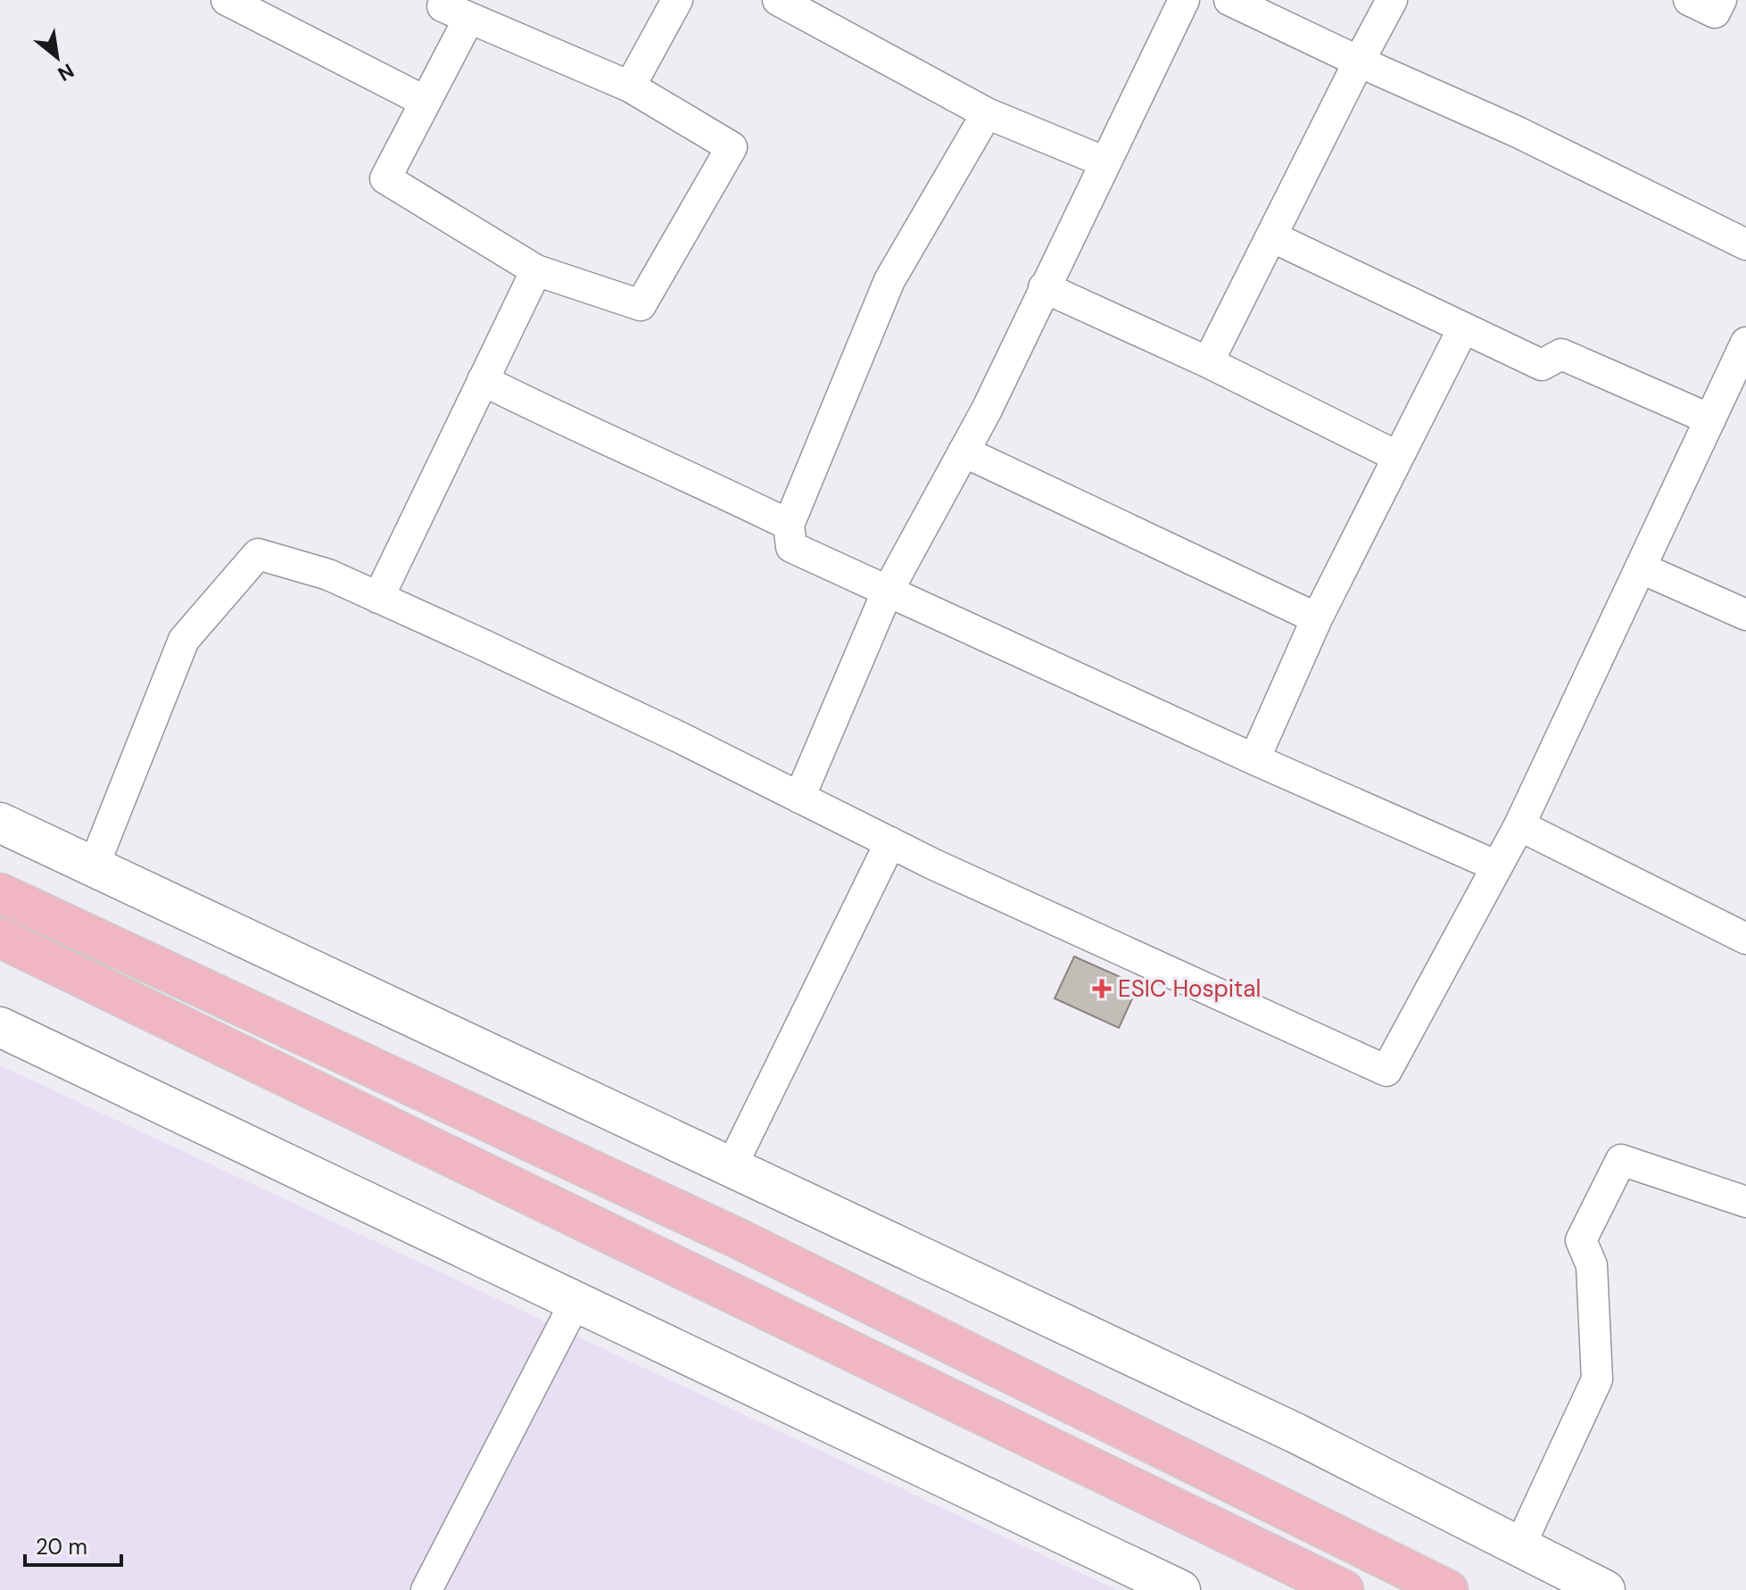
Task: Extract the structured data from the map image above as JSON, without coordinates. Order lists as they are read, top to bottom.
{
  "places": {
    "health": ["ESIC Hospital"]
  },
  "scale_bar": "20 m",
  "north": "bottom right"
}
